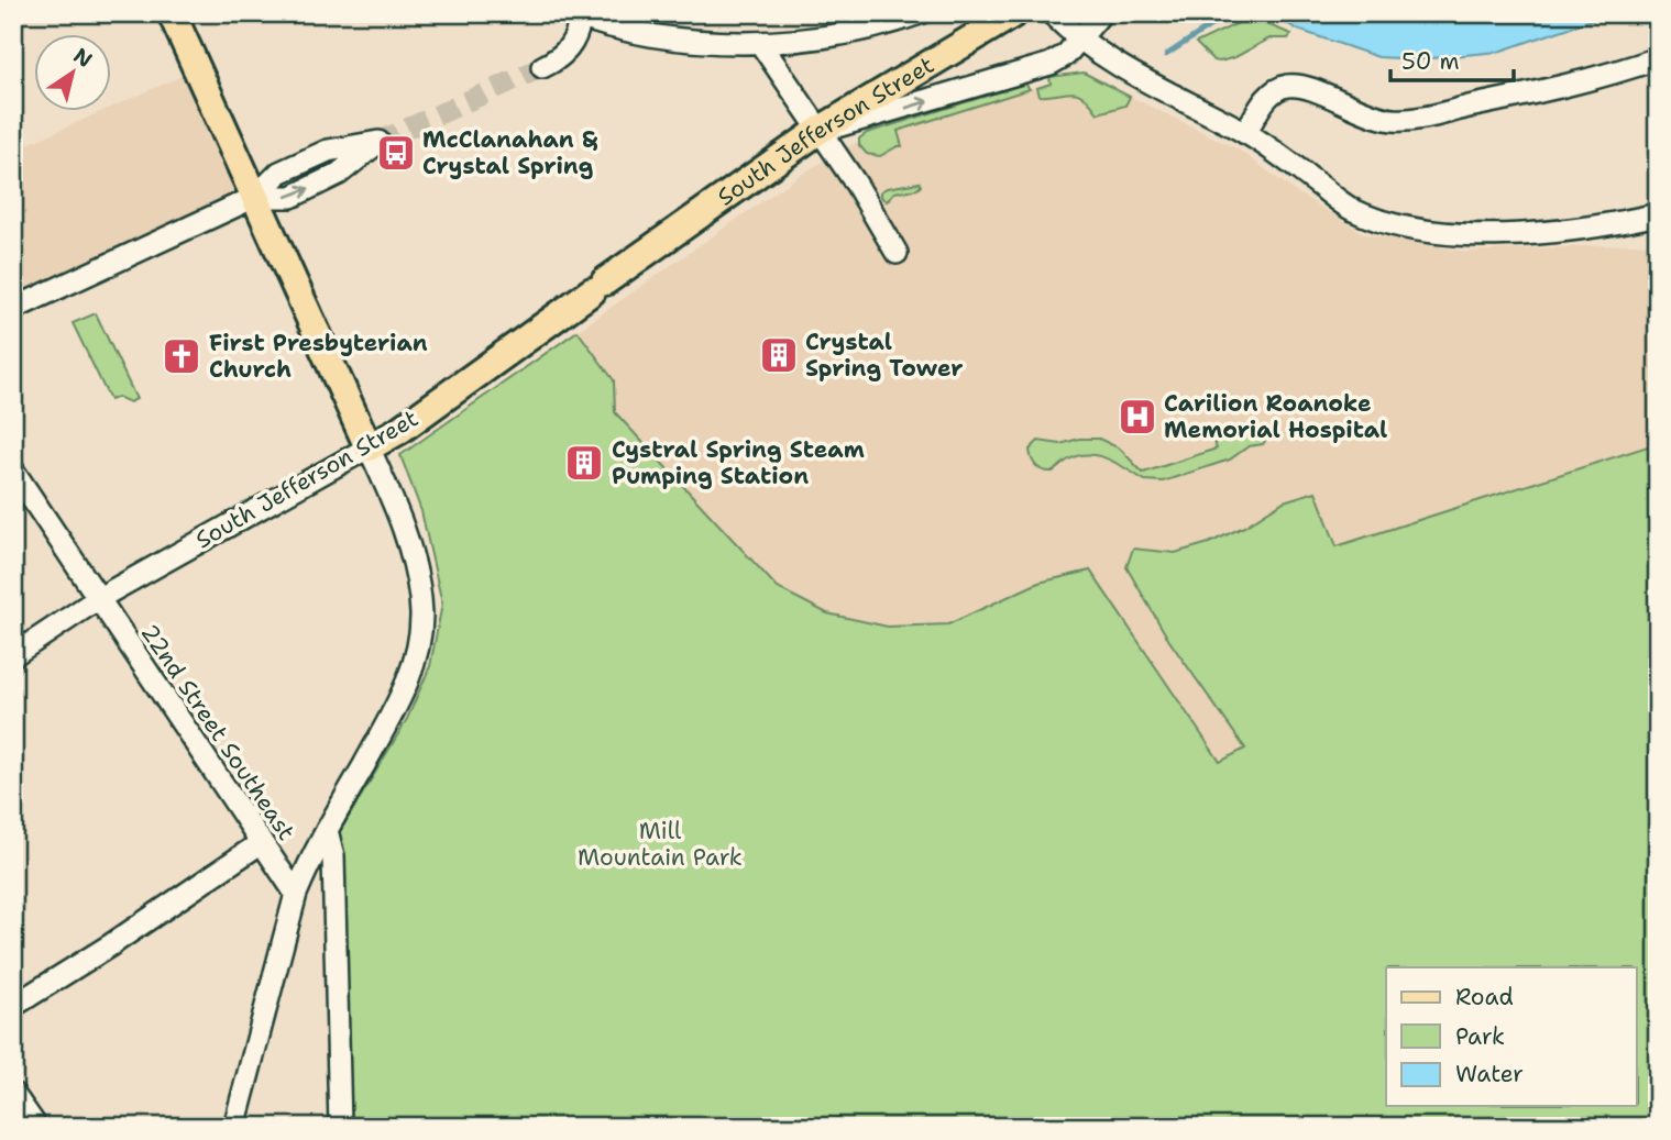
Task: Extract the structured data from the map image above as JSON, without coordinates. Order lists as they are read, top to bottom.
{
  "streets": {
    "main road": ["South Jefferson Street"],
    "street": ["22nd Street Southeast"]
  },
  "crossings": [
    ["South Jefferson Street", "22nd Street Southeast"]
  ],
  "parks": ["Mill Mountain Park"],
  "places": {
    "bus stop": ["McClanahan & Crystal Spring"],
    "building": ["Crystal Spring Tower", "Cystral Spring Steam Pumping Station"],
    "church": ["First Presbyterian Church"],
    "hospital": ["Carilion Roanoke Memorial Hospital"]
  },
  "legend": ["Road", "Park", "Water"],
  "scale_bar": "50 m",
  "north": "top right"
}
